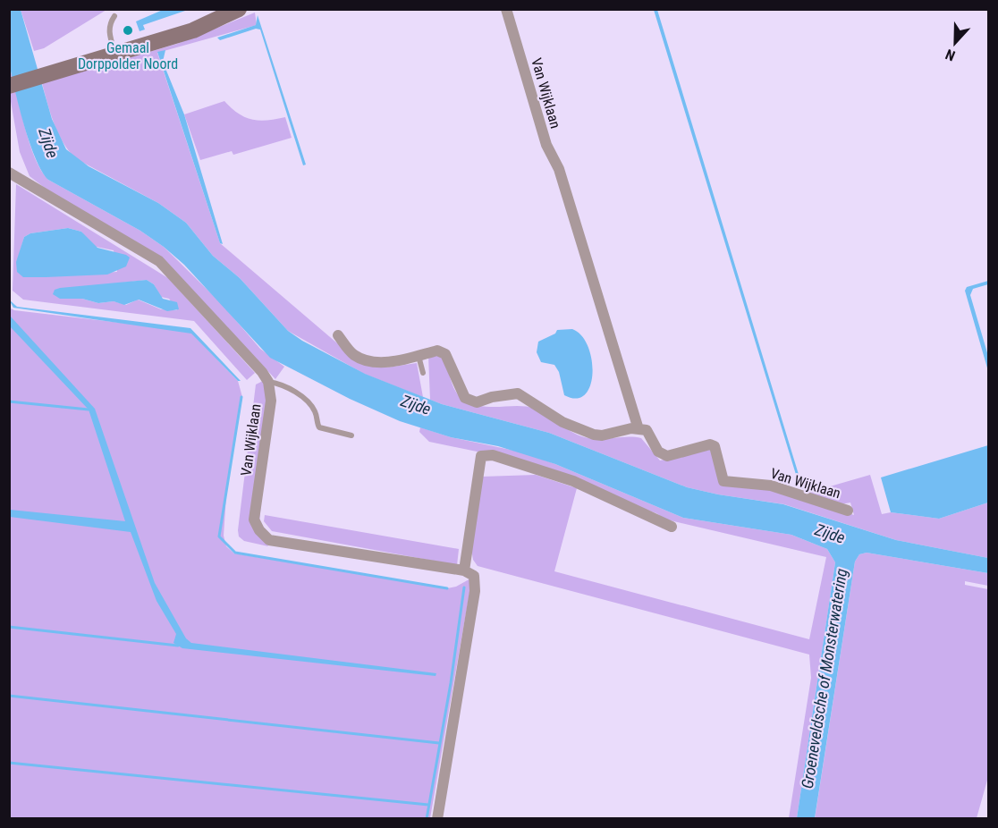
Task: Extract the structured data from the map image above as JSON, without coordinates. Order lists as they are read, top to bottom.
{
  "streets": {
    "street": ["Van Wijklaan"]
  },
  "water": ["Zijde", "Groeneveldsche of Monsterwatering"],
  "places": ["Gemaal Dorppolder Noord"],
  "north": "bottom"
}
